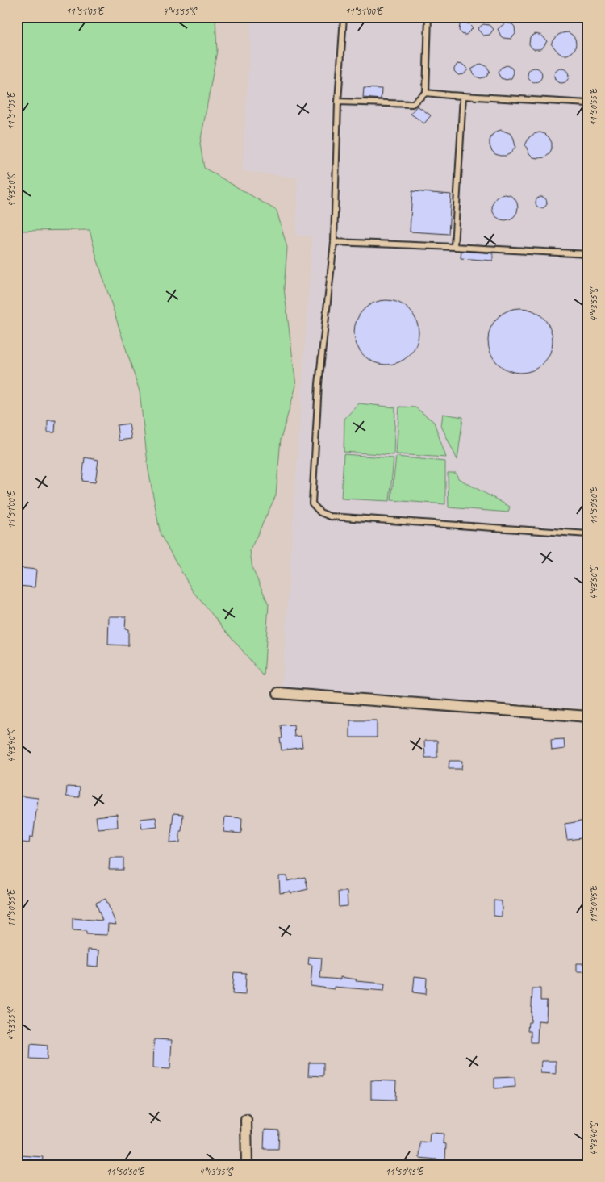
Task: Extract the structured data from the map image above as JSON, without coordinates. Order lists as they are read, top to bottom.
{
  "coordinates": [
    "11°51'05\"E",
    "4°43'55\"S",
    "11°51'00\"E",
    "11°50'55\"E",
    "4°43'50\"S",
    "11°50'50\"E",
    "4°43'40\"S",
    "11°50'45\"E",
    "4°43'35\"S"
  ]
}
